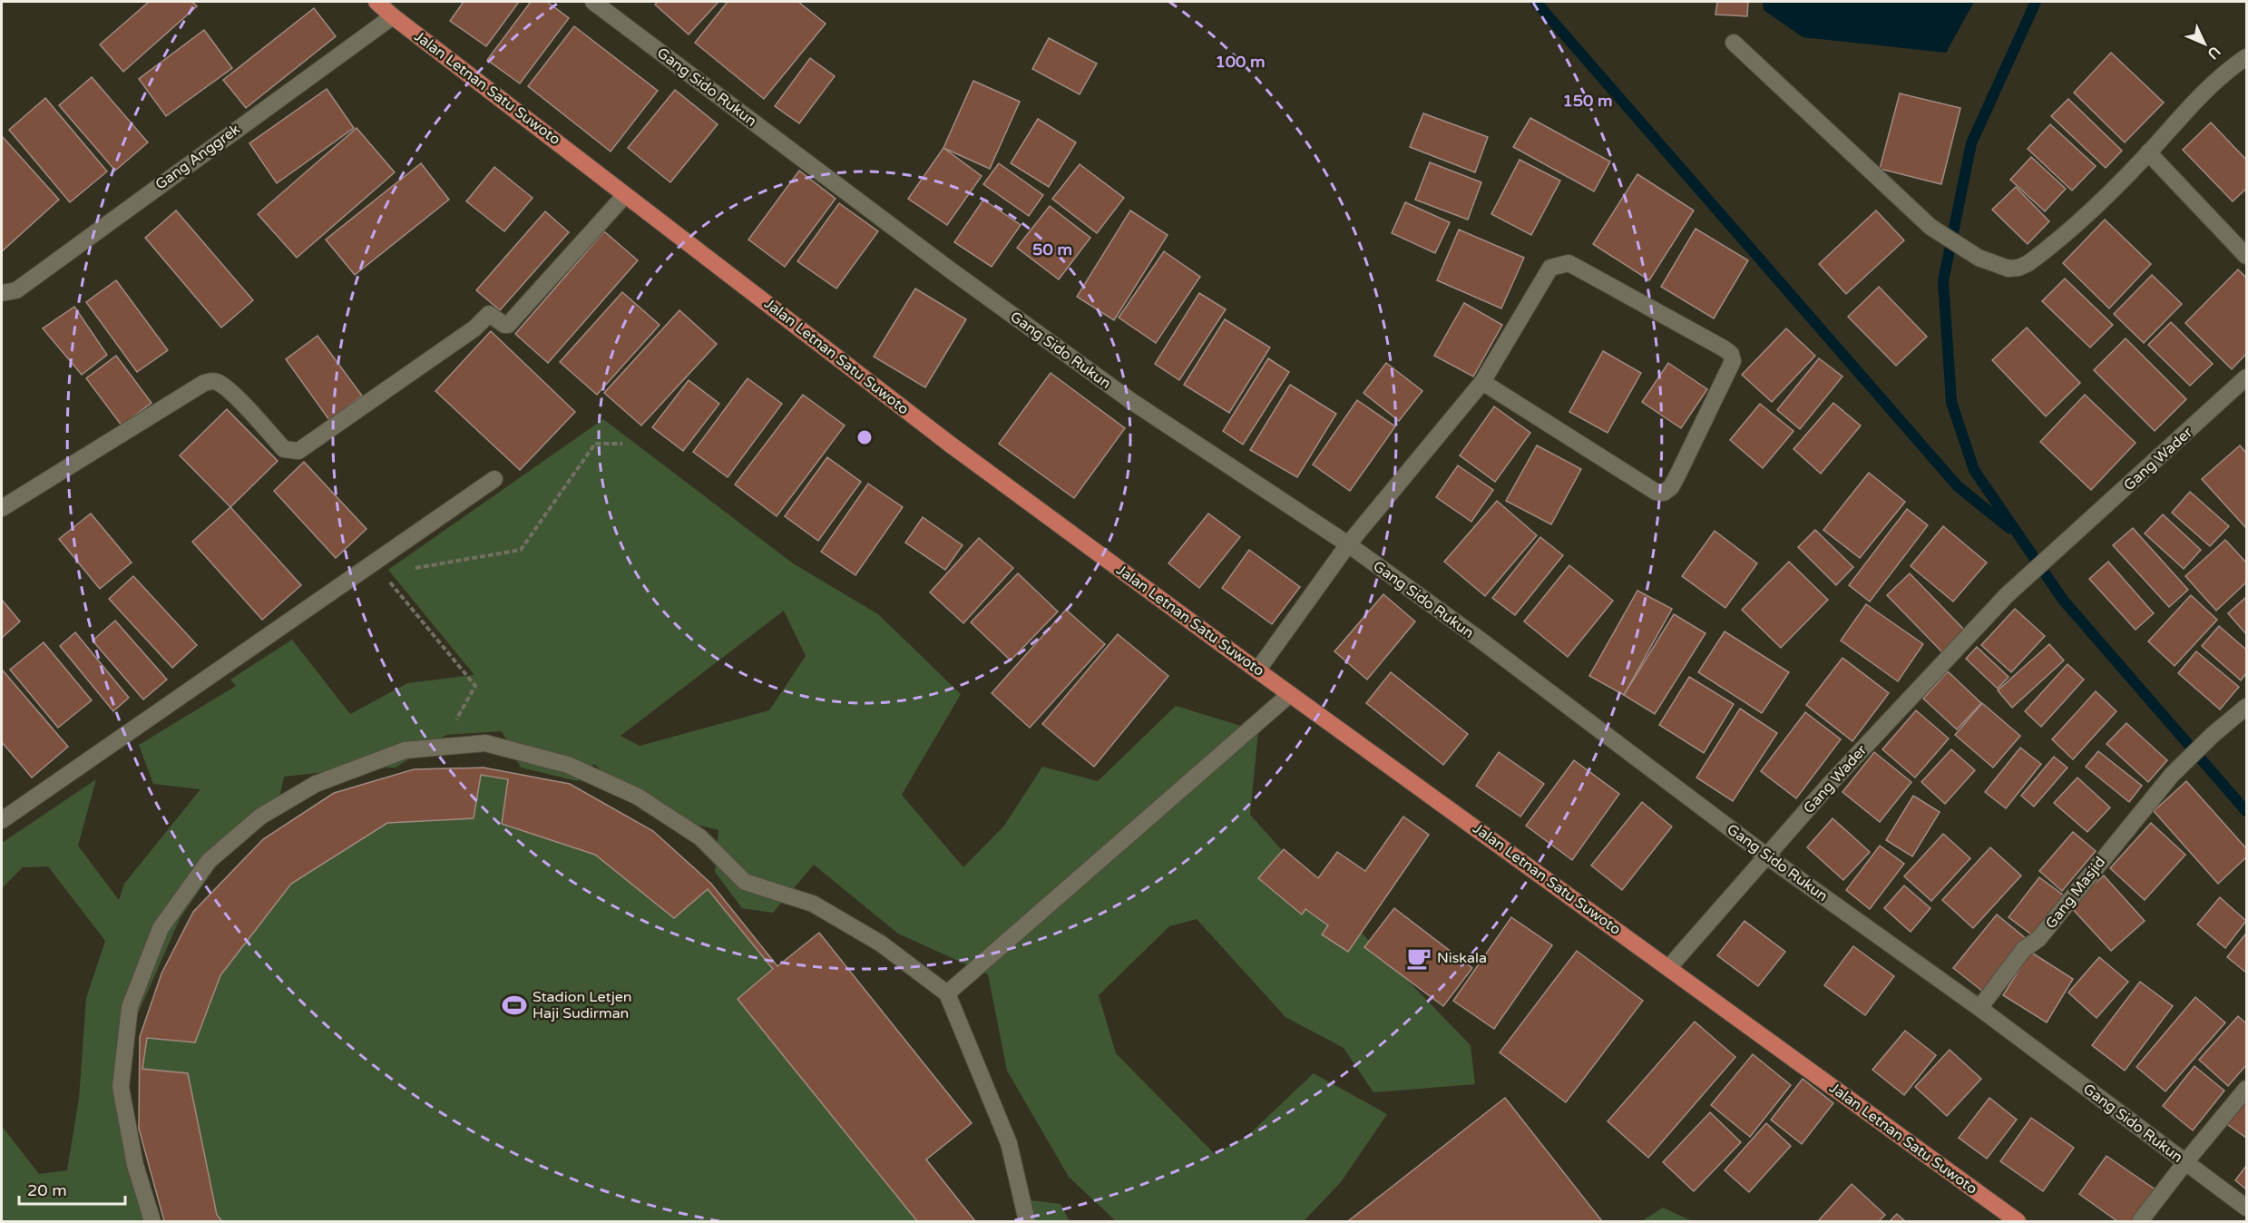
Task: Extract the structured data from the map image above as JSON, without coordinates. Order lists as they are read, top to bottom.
{
  "streets": {
    "main road": ["Jalan Letnan Satu Suwoto"],
    "street": [
      "Gang Sido Rukun",
      "Gang Anggrek",
      "Gang Wader",
      "Gang Masjid"
    ]
  },
  "crossings": [
    ["Gang Sido Rukun", "Gang Wader"],
    ["Gang Sido Rukun", "Gang Masjid"],
    ["Jalan Letnan Satu Suwoto", "Gang Anggrek"],
    ["Jalan Letnan Satu Suwoto", "Gang Wader"]
  ],
  "places": {
    "cafe": ["Niskala"],
    "sports": ["Stadion Letjen Haji Sudirman"]
  },
  "scale_bar": "20 m",
  "north": "bottom right",
  "rings": ["100 m", "150 m", "50 m"]
}
